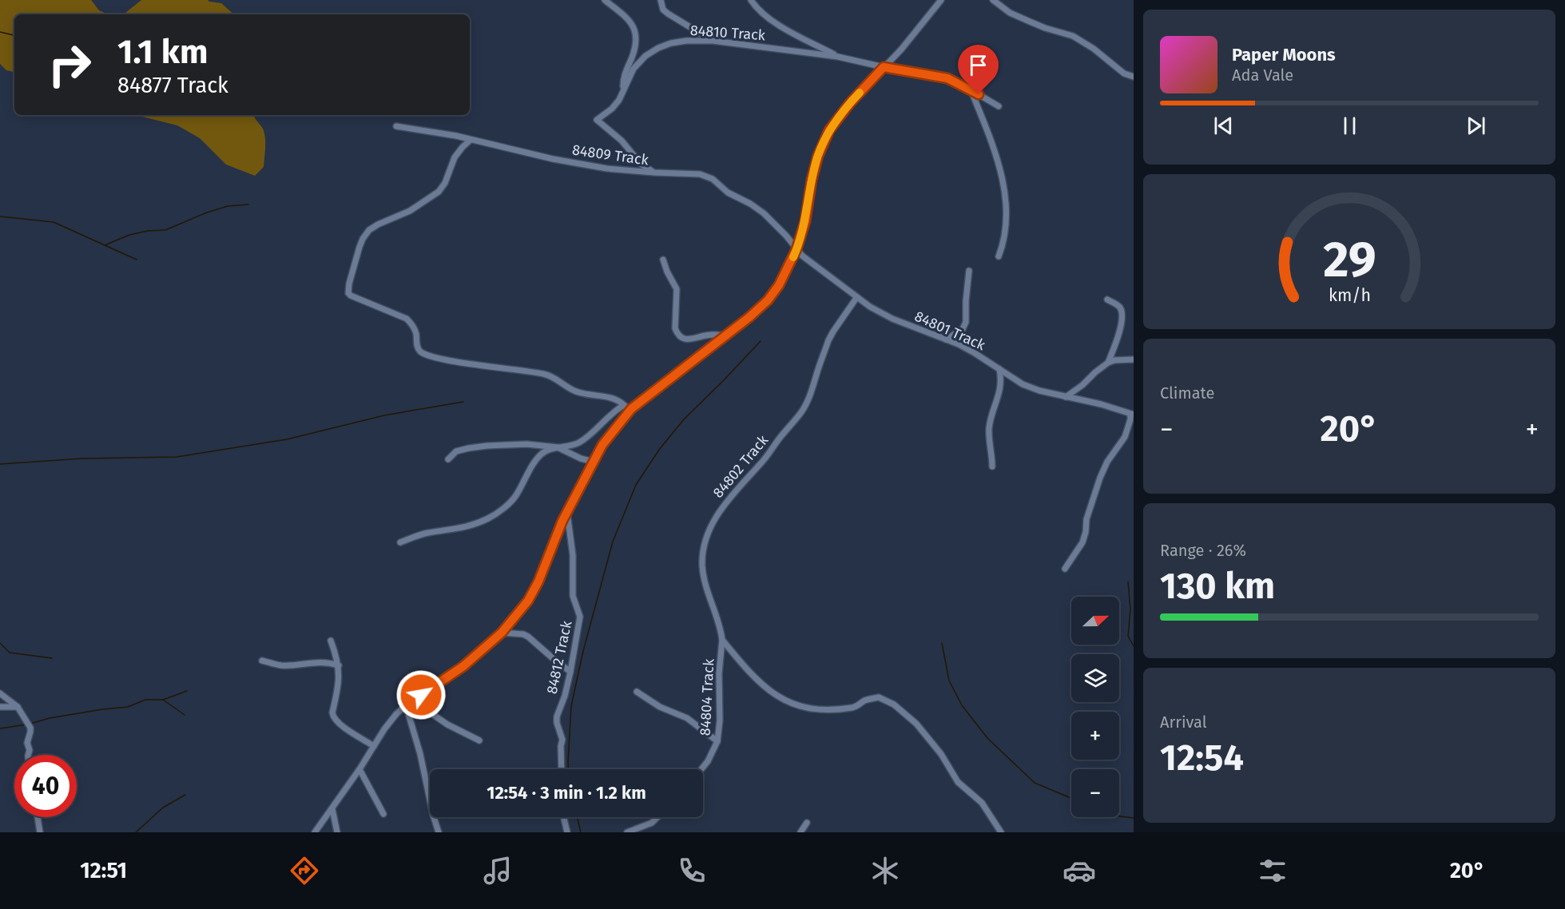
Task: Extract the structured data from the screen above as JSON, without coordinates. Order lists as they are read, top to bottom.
{
  "streets": {
    "street": [
      "84810 Track",
      "84809 Track",
      "84801 Track",
      "84802 Track",
      "84812 Track",
      "84804 Track"
    ]
  },
  "crossings": [
    ["84810 Track", "84809 Track"],
    ["84809 Track", "84801 Track"],
    ["84801 Track", "84802 Track"],
    ["84802 Track", "84804 Track"]
  ],
  "north": "right",
  "page": {
    "turn": ["1.1 km", "84877 Track"],
    "song": ["Paper Moons", "Ada Vale"],
    "tile": [
      "Climate",
      ["Range · 26%", "130 km"],
      ["Arrival", "12:54"]
    ],
    "heat": ["−", "20°", "+"],
    "map_buttons": ["+", "−"],
    "limit": "40",
    "trip": "12:54 · 3 min · 1.2 km",
    "tabs": ["12:51", "20°"],
    "gauge": ["29", "km/h"]
  }
}
